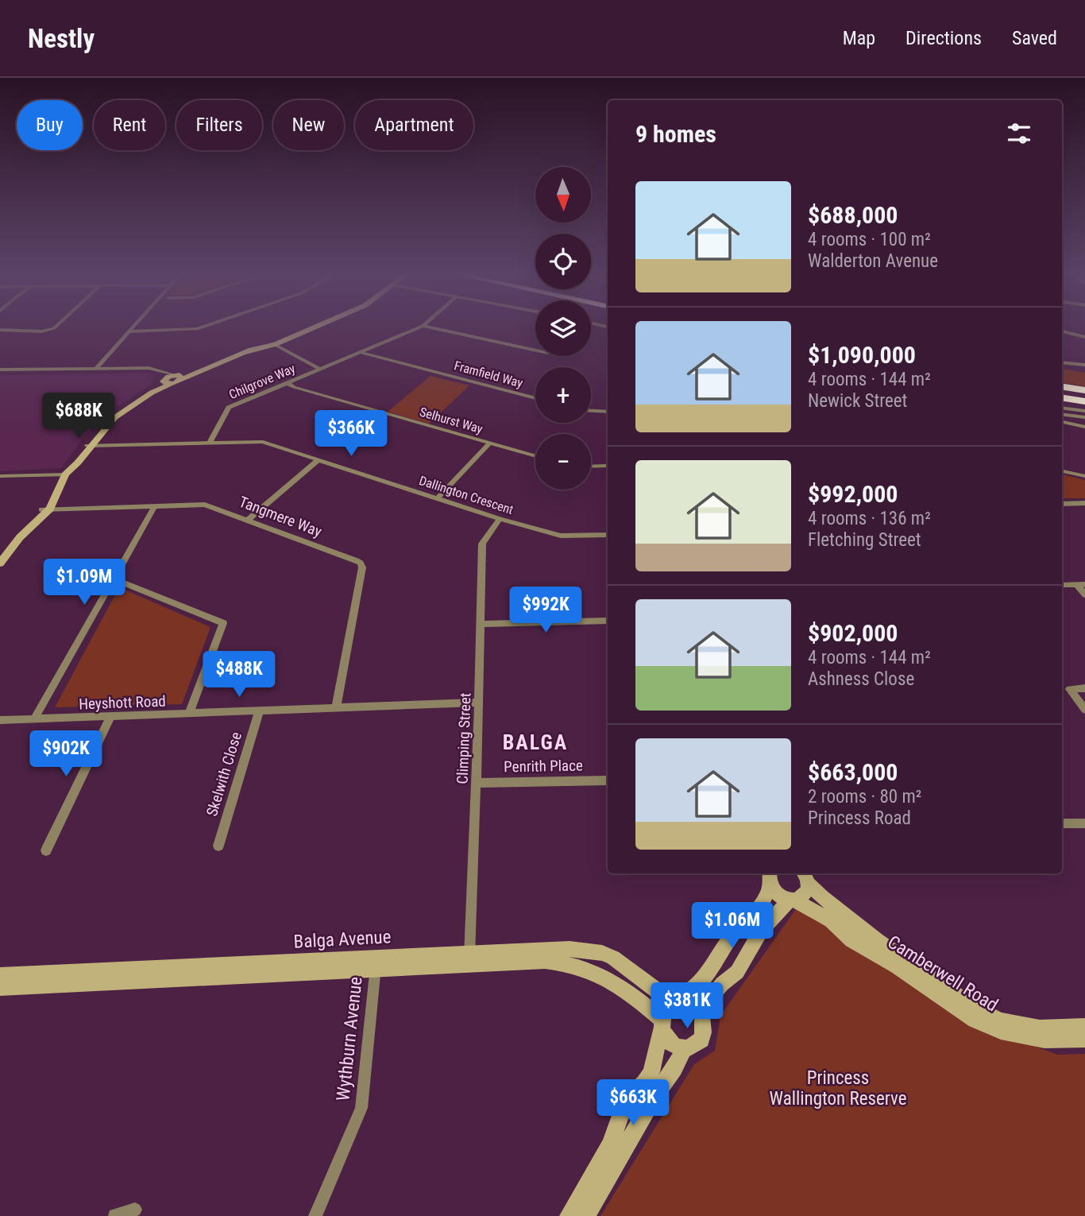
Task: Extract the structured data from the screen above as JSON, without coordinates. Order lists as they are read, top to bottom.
{
  "streets": {
    "main road": ["Balga Avenue", "Camberwell Road"],
    "street": [
      "Framfield Way",
      "Chilgrove Way",
      "Selhurst Way",
      "Dallington Crescent",
      "Tangmere Way",
      "Heyshott Road",
      "Climping Street",
      "Penrith Place",
      "Skelwith Close",
      "Wythburn Avenue"
    ]
  },
  "crossings": [
    ["Framfield Way", "Chilgrove Way"],
    ["Chilgrove Way", "Selhurst Way"],
    ["Chilgrove Way", "Dallington Crescent"],
    ["Dallington Crescent", "Climping Street"],
    ["Tangmere Way", "Heyshott Road"],
    ["Heyshott Road", "Climping Street"],
    ["Heyshott Road", "Skelwith Close"],
    ["Climping Street", "Penrith Place"],
    ["Climping Street", "Balga Avenue"],
    ["Balga Avenue", "Wythburn Avenue"]
  ],
  "districts": ["BALGA"],
  "parks": ["Princess Wallington Reserve"],
  "north": "bottom",
  "page": {
    "header": "Nestly",
    "nav": ["Map", "Directions", "Saved"],
    "chip": [
      "Buy",
      "Rent",
      "Filters",
      "New",
      "Apartment"
    ],
    "heading": "9 homes",
    "map_buttons": ["+", "−"],
    "list": [
      {
        "name": "$688,000",
        "note": "4 rooms · 100 m² · Walderton Avenue"
      },
      {
        "name": "$1,090,000",
        "note": "4 rooms · 144 m² · Newick Street"
      },
      {
        "name": "$992,000",
        "note": "4 rooms · 136 m² · Fletching Street"
      },
      {
        "name": "$902,000",
        "note": "4 rooms · 144 m² · Ashness Close"
      },
      {
        "name": "$663,000",
        "note": "2 rooms · 80 m² · Princess Road"
      }
    ],
    "price": [
      "$688K",
      "$366K",
      "$1.09M",
      "$992K",
      "$488K",
      "$902K",
      "$1.06M",
      "$381K",
      "$663K"
    ]
  }
}
